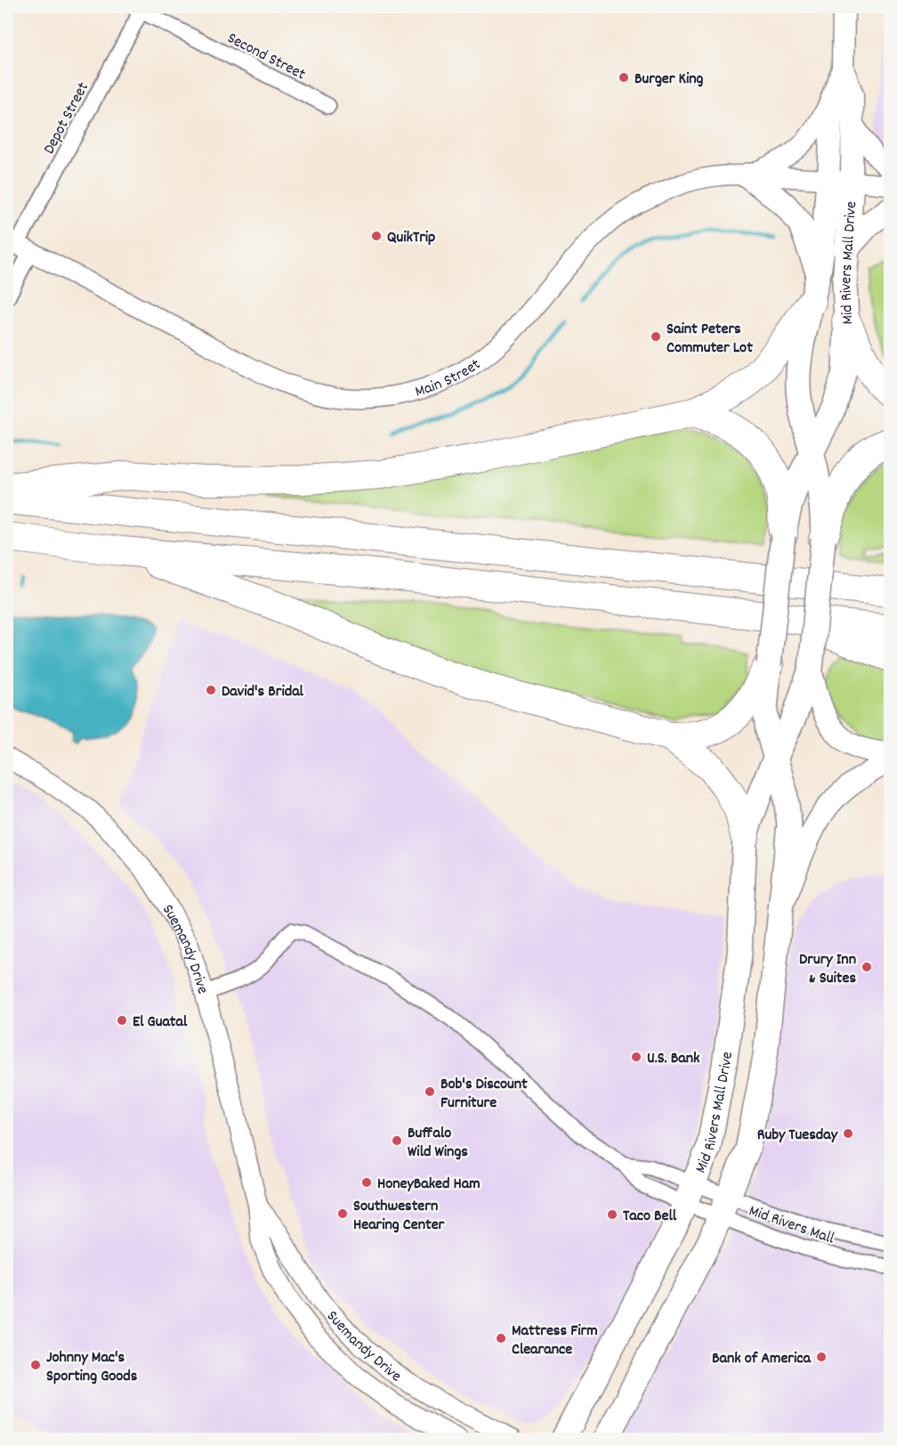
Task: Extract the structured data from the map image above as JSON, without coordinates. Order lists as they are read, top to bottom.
{
  "streets": {
    "main road": ["Mid Rivers Mall Drive"],
    "street": [
      "Second Street",
      "Depot Street",
      "Main Street",
      "Suemandy Drive",
      "Mid Rivers Mall"
    ]
  },
  "crossings": [
    ["Second Street", "Depot Street"],
    ["Depot Street", "Main Street"],
    ["Mid Rivers Mall Drive", "Main Street"],
    ["Mid Rivers Mall Drive", "Mid Rivers Mall"]
  ],
  "places": [
    "Burger King",
    "QuikTrip",
    "Saint Peters Commuter Lot",
    "David's Bridal",
    "Drury Inn & Suites",
    "El Guatal",
    "U.S. Bank",
    "Bob's Discount Furniture",
    "Ruby Tuesday",
    "Buffalo Wild Wings",
    "HoneyBaked Ham",
    "Southwestern Hearing Center",
    "Taco Bell",
    "Mattress Firm Clearance",
    "Bank of America",
    "Johnny Mac's Sporting Goods"
  ]
}
